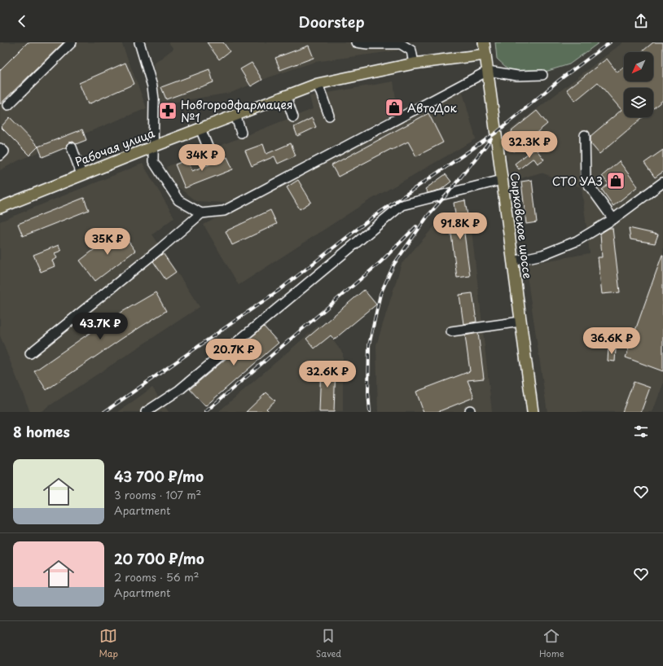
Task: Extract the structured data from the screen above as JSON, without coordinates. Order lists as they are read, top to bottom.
{
  "streets": {
    "main road": ["Рабочая улица", "Сырковское шоссе"]
  },
  "crossings": [
    ["Рабочая улица", "Сырковское шоссе"]
  ],
  "places": {
    "shop": ["АвтоДок", "СТО УАЗ"],
    "pharmacy": ["Новгородфармацея №1"]
  },
  "north": "bottom left",
  "page": {
    "header": "Doorstep",
    "price": [
      "32.3K ₽",
      "34K ₽",
      "91.8K ₽",
      "35K ₽",
      "43.7K ₽",
      "36.6K ₽",
      "20.7K ₽",
      "32.6K ₽"
    ],
    "heading": "8 homes",
    "list": [
      {
        "name": "43 700 ₽/mo",
        "note": "3 rooms · 107 m² · Apartment"
      },
      {
        "name": "20 700 ₽/mo",
        "note": "2 rooms · 56 m² · Apartment"
      }
    ],
    "tabs": ["Map", "Saved", "Home"]
  }
}
